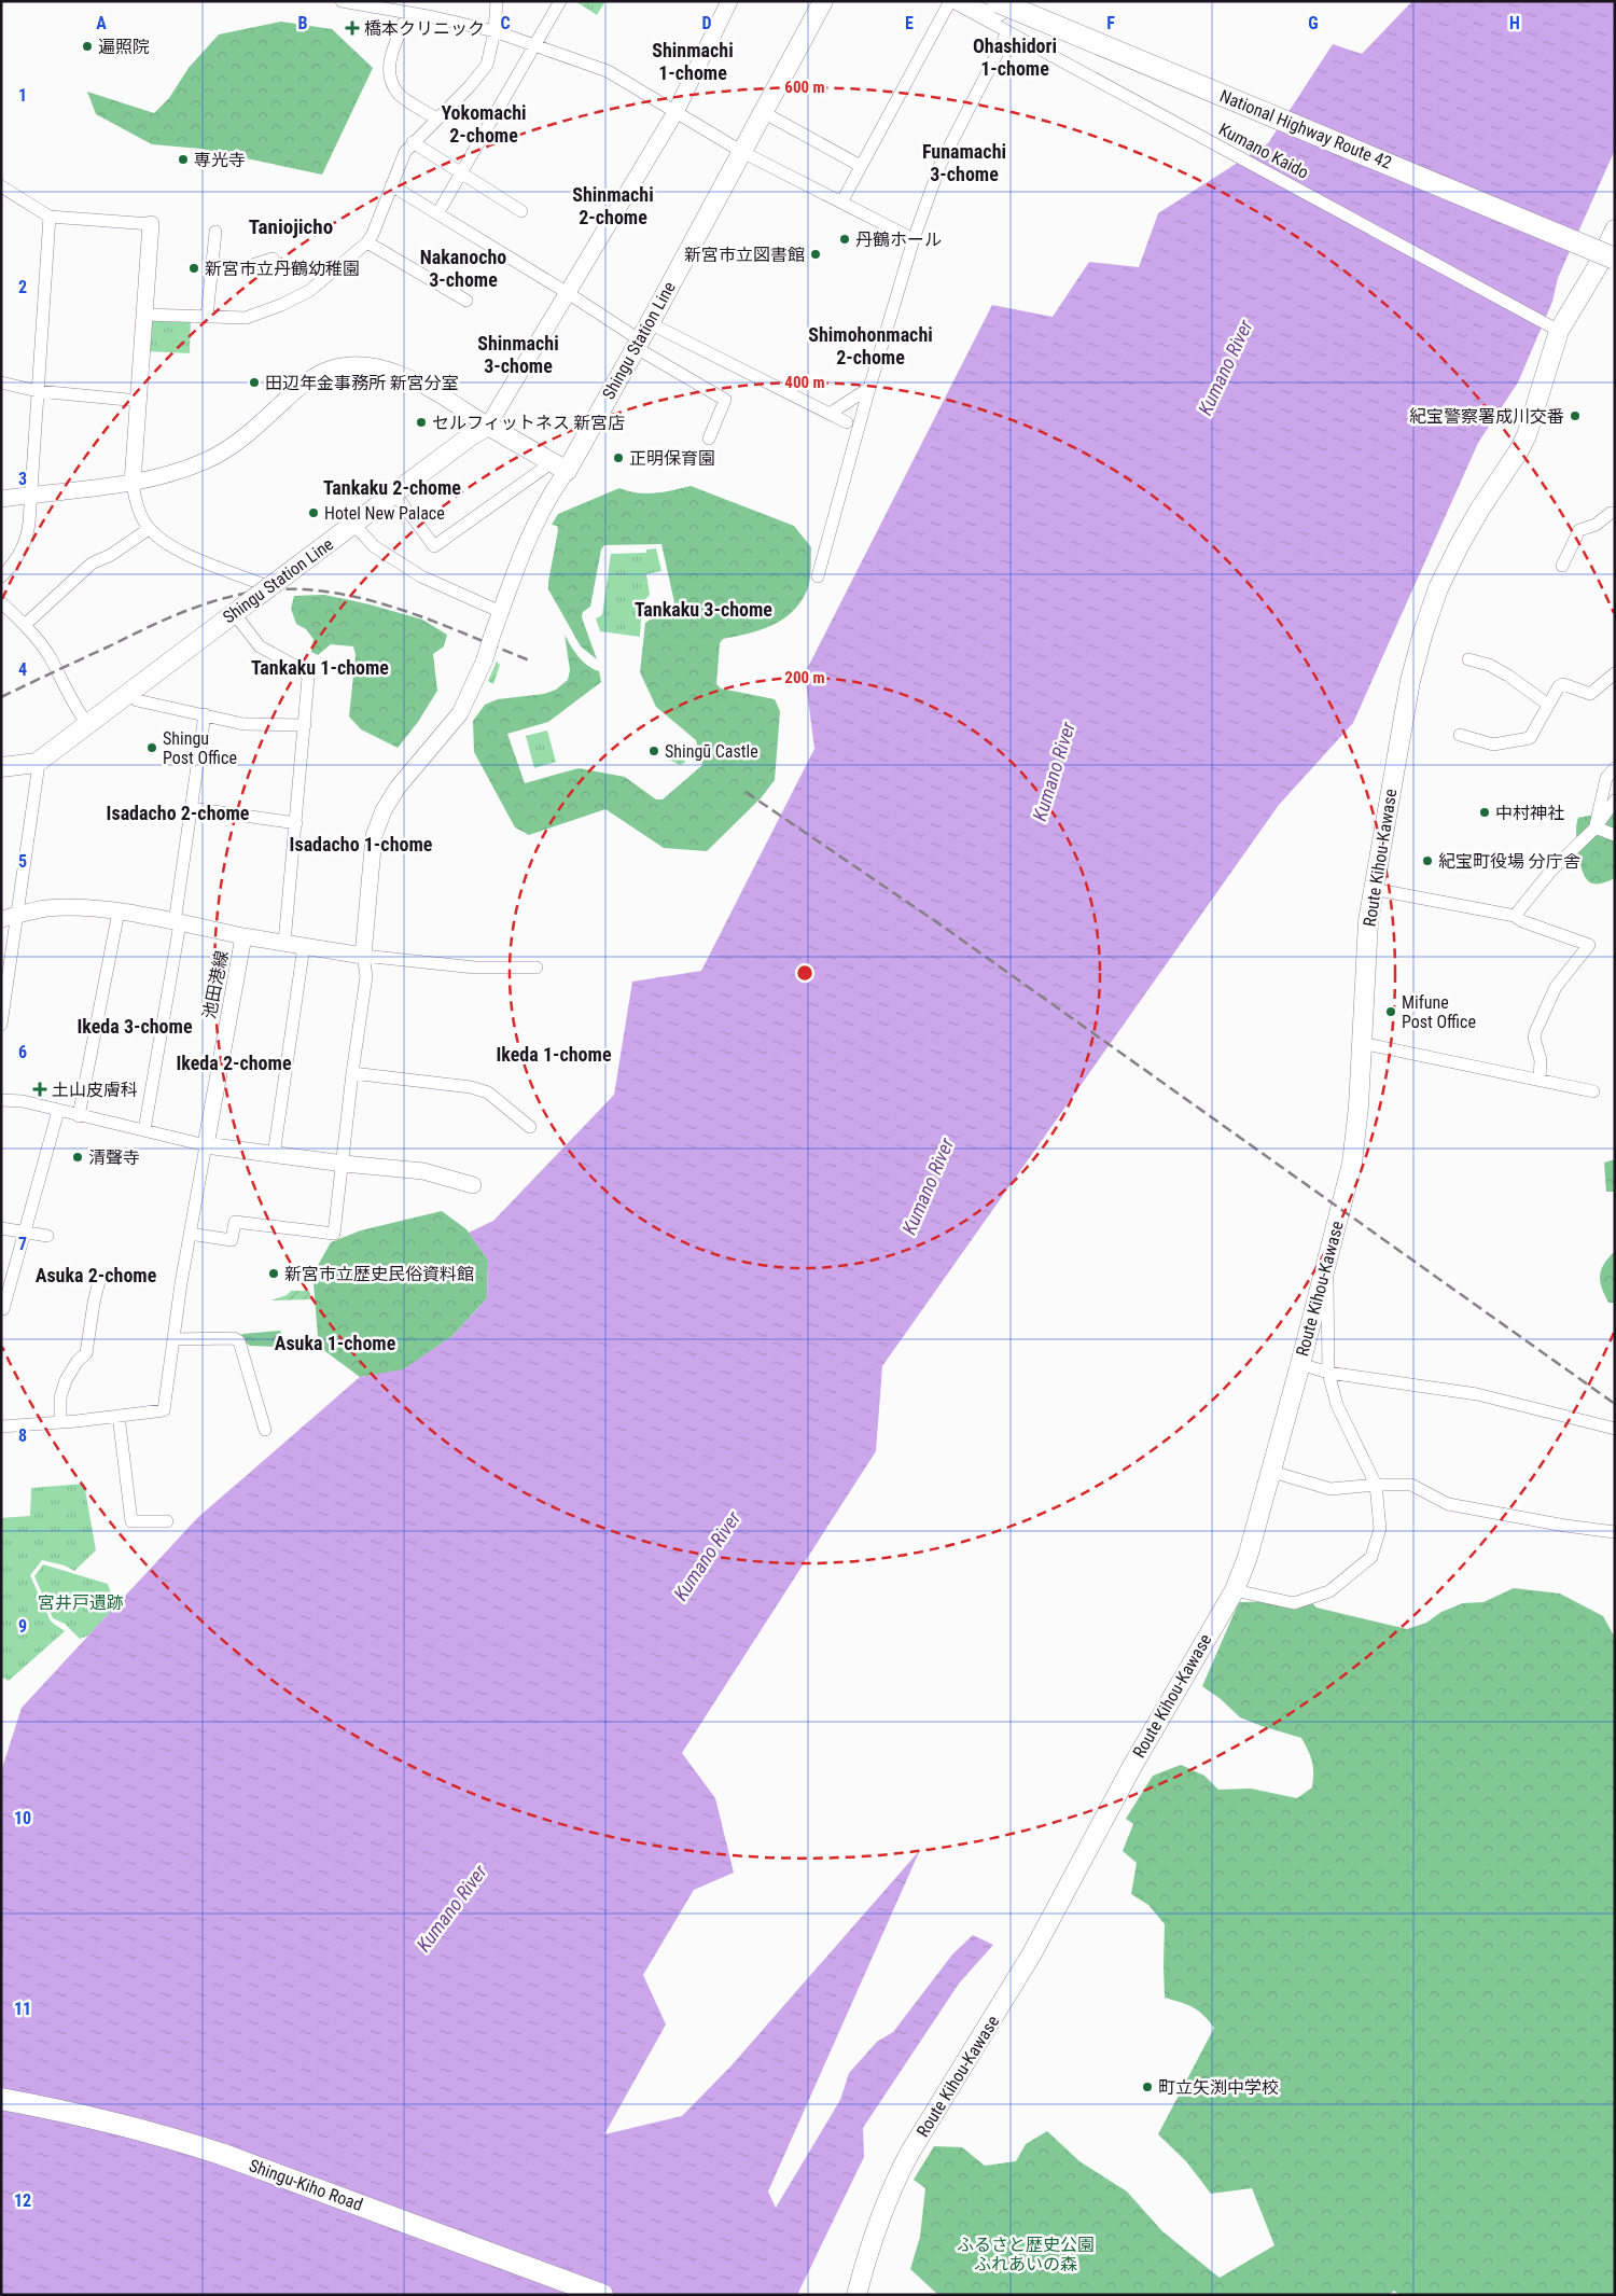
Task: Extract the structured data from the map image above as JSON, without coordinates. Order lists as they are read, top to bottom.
{
  "streets": {
    "highway": ["National Highway Route 42", "Shingu-Kiho Road"],
    "main road": ["Shingu Station Line", "Route Kihou-Kawase"],
    "street": ["Kumano Kaido", "池田港線"]
  },
  "crossings": [
    ["Kumano Kaido", "Route Kihou-Kawase"]
  ],
  "districts": [
    "Ohashidori 1-chome",
    "Shinmachi 1-chome",
    "Yokomachi 2-chome",
    "Funamachi 3-chome",
    "Shinmachi 2-chome",
    "Taniojicho",
    "Nakanocho 3-chome",
    "Shimohonmachi 2-chome",
    "Shinmachi 3-chome",
    "Tankaku 2-chome",
    "Tankaku 3-chome",
    "Tankaku 1-chome",
    "Isadacho 2-chome",
    "Isadacho 1-chome",
    "Ikeda 3-chome",
    "Ikeda 1-chome",
    "Ikeda 2-chome",
    "Asuka 2-chome",
    "Asuka 1-chome"
  ],
  "water": ["Kumano River"],
  "parks": ["宮井戸遺跡", "ふるさと歴史公園 ふれあいの森"],
  "places": {
    "health": ["橋本クリニック", "土山皮膚科"],
    "other": [
      "遍照院",
      "専光寺",
      "丹鶴ホール",
      "新宮市立図書館",
      "新宮市立丹鶴幼稚園",
      "田辺年金事務所 新宮分室",
      "紀宝警察署成川交番",
      "セルフィットネス 新宮店",
      "正明保育園",
      "Hotel New Palace",
      "Shingu Post Office",
      "Shingū Castle",
      "中村神社",
      "紀宝町役場 分庁舎",
      "Mifune Post Office",
      "清聲寺",
      "新宮市立歴史民俗資料館",
      "町立矢渕中学校"
    ]
  },
  "grid": {
    "columns": [
      "A",
      "B",
      "C",
      "D",
      "E",
      "F",
      "G",
      "H"
    ],
    "rows": [
      "1",
      "2",
      "3",
      "4",
      "5",
      "6",
      "7",
      "8",
      "9",
      "10",
      "11",
      "12"
    ]
  },
  "rings": ["600 m", "400 m", "200 m"]
}
